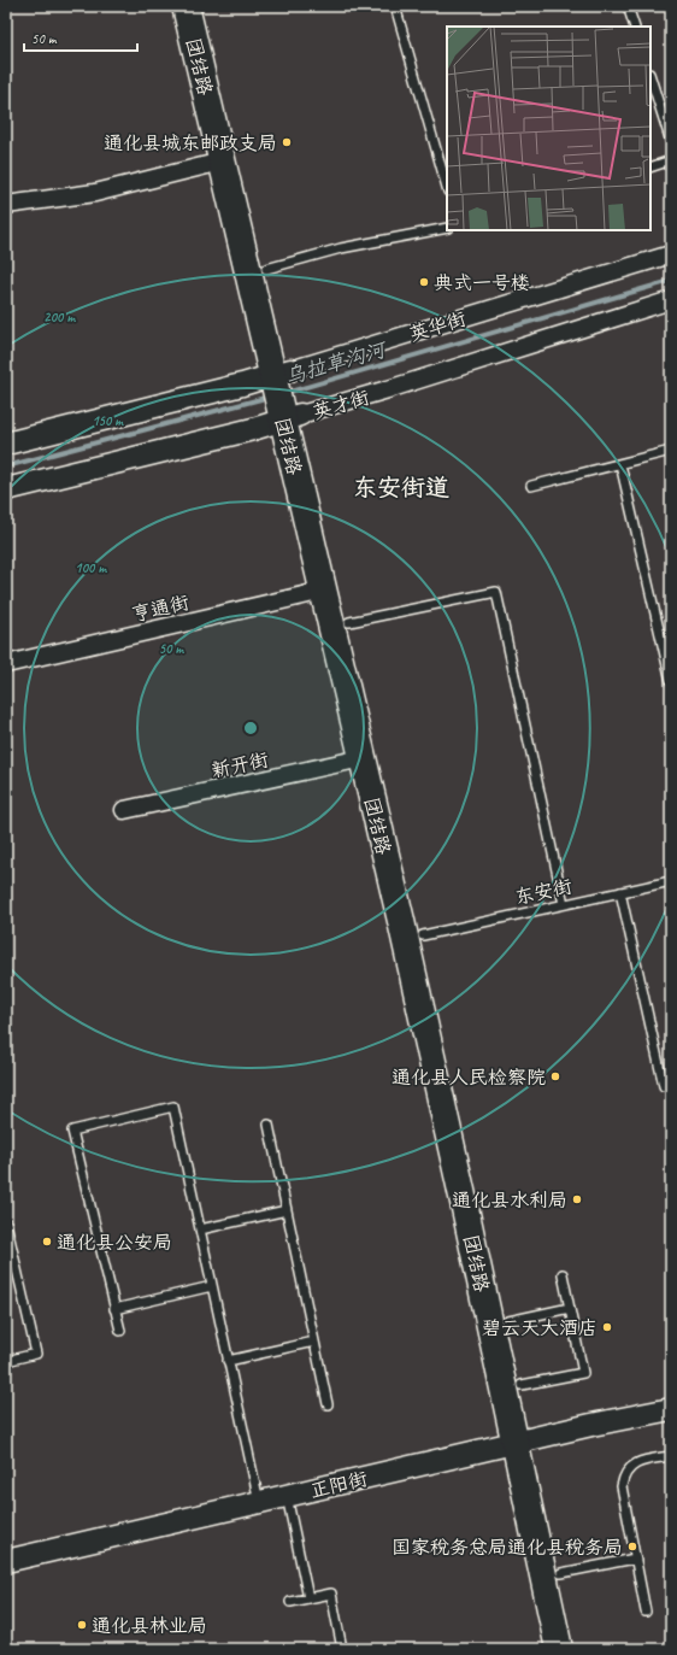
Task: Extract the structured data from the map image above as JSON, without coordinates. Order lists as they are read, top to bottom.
{
  "streets": {
    "highway": ["团结路"],
    "street": [
      "英华街",
      "英才街",
      "亨通街",
      "新开街",
      "正阳街"
    ],
    "lane": ["东安街"]
  },
  "crossings": [
    ["团结路", "英华街"],
    ["团结路", "英才街"],
    ["团结路", "亨通街"],
    ["团结路", "新开街"],
    ["团结路", "东安街"],
    ["团结路", "正阳街"]
  ],
  "districts": ["东安街道"],
  "water": ["乌拉草沟河"],
  "places": [
    "通化县城东邮政支局",
    "典式一号楼",
    "通化县人民检察院",
    "通化县水利局",
    "通化县公安局",
    "碧云天大酒店",
    "国家税务总局通化县税务局",
    "通化县林业局"
  ],
  "scale_bar": "50 m",
  "rings": [
    "200 m",
    "150 m",
    "100 m",
    "50 m"
  ]
}
